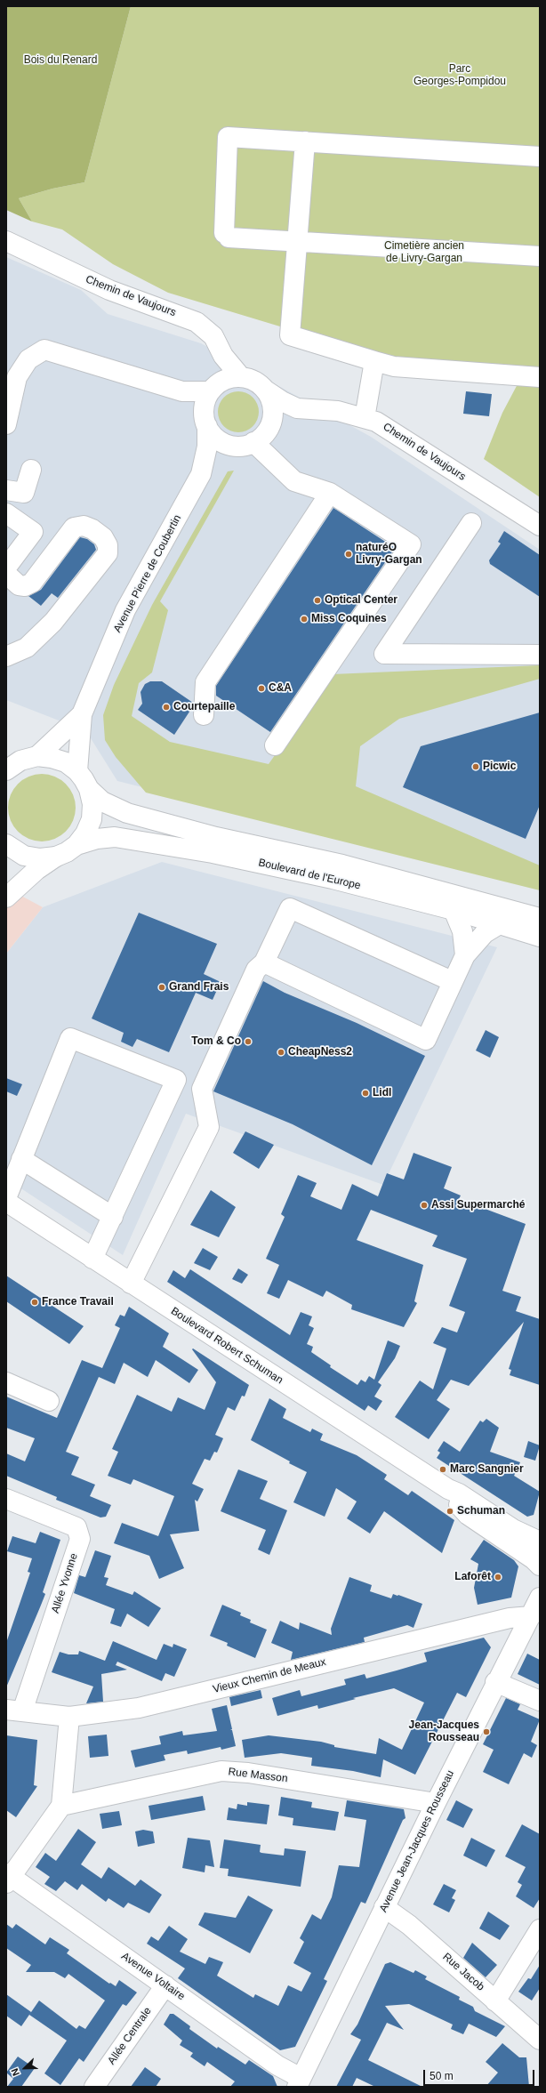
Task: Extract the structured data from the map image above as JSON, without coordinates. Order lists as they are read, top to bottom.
{
  "streets": {
    "street": [
      "Chemin de Vaujours",
      "Avenue Pierre de Coubertin",
      "Boulevard de l'Europe",
      "Boulevard Robert Schuman",
      "Allée Yvonne",
      "Vieux Chemin de Meaux",
      "Rue Masson",
      "Avenue Jean-Jacques Rousseau",
      "Rue Jacob",
      "Avenue Voltaire",
      "Allée Centrale"
    ]
  },
  "crossings": [
    ["Chemin de Vaujours", "Avenue Pierre de Coubertin"],
    ["Allée Yvonne", "Vieux Chemin de Meaux"],
    ["Vieux Chemin de Meaux", "Avenue Jean-Jacques Rousseau"],
    ["Rue Masson", "Avenue Jean-Jacques Rousseau"],
    ["Avenue Jean-Jacques Rousseau", "Rue Jacob"],
    ["Avenue Jean-Jacques Rousseau", "Avenue Voltaire"],
    ["Avenue Voltaire", "Allée Centrale"]
  ],
  "parks": ["Bois du Renard", "Parc Georges-Pompidou", "Cimetière ancien de Livry-Gargan"],
  "places": [
    "naturéO Livry-Gargan",
    "Optical Center",
    "Miss Coquines",
    "C&A",
    "Courtepaille",
    "Picwic",
    "Grand Frais",
    "Tom & Co",
    "CheapNess2",
    "Lidl",
    "Assi Supermarché",
    "France Travail",
    "Marc Sangnier",
    "Schuman",
    "Laforêt",
    "Jean-Jacques Rousseau"
  ],
  "scale_bar": "50 m",
  "north": "bottom left"
}
